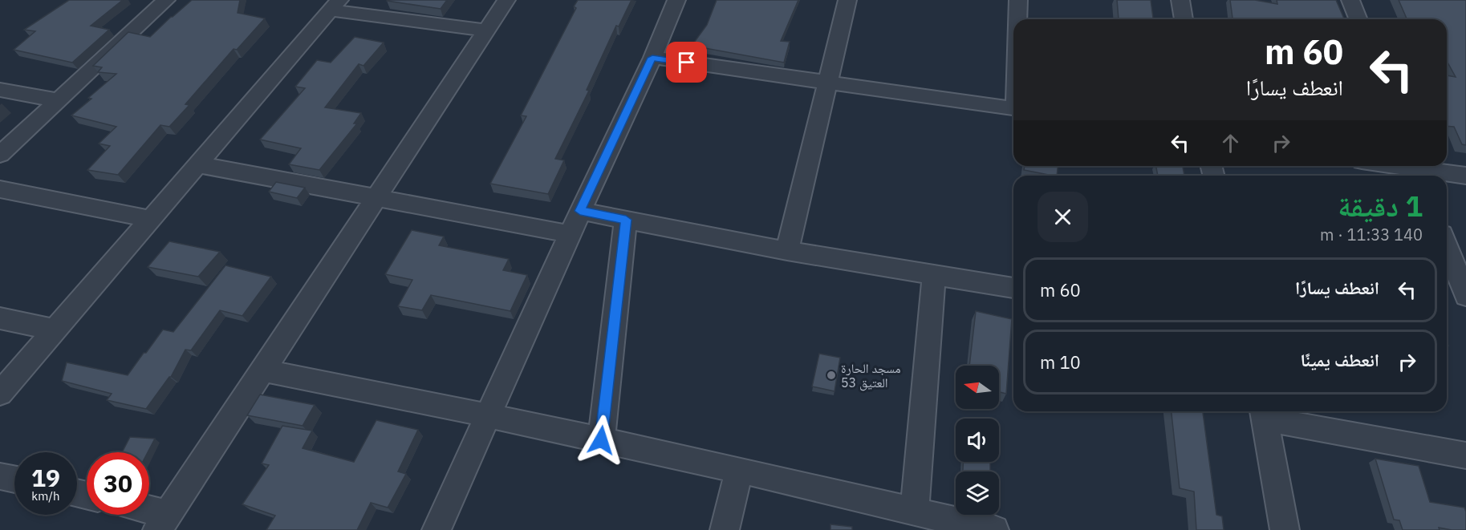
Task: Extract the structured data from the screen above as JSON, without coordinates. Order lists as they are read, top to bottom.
{
  "places": ["مسجد الحارة 53 العتيق"],
  "north": "left",
  "page": {
    "turn": ["60 m", "انعطف يسارًا"],
    "heading": ["1 دقيقة", "140 m · 11:33"],
    "list": [
      {
        "name": "انعطف يسارًا",
        "value": "60 m"
      },
      {
        "name": "انعطف يمينًا",
        "value": "10 m"
      }
    ],
    "speed": "19 km/h",
    "limit": "30"
  }
}
